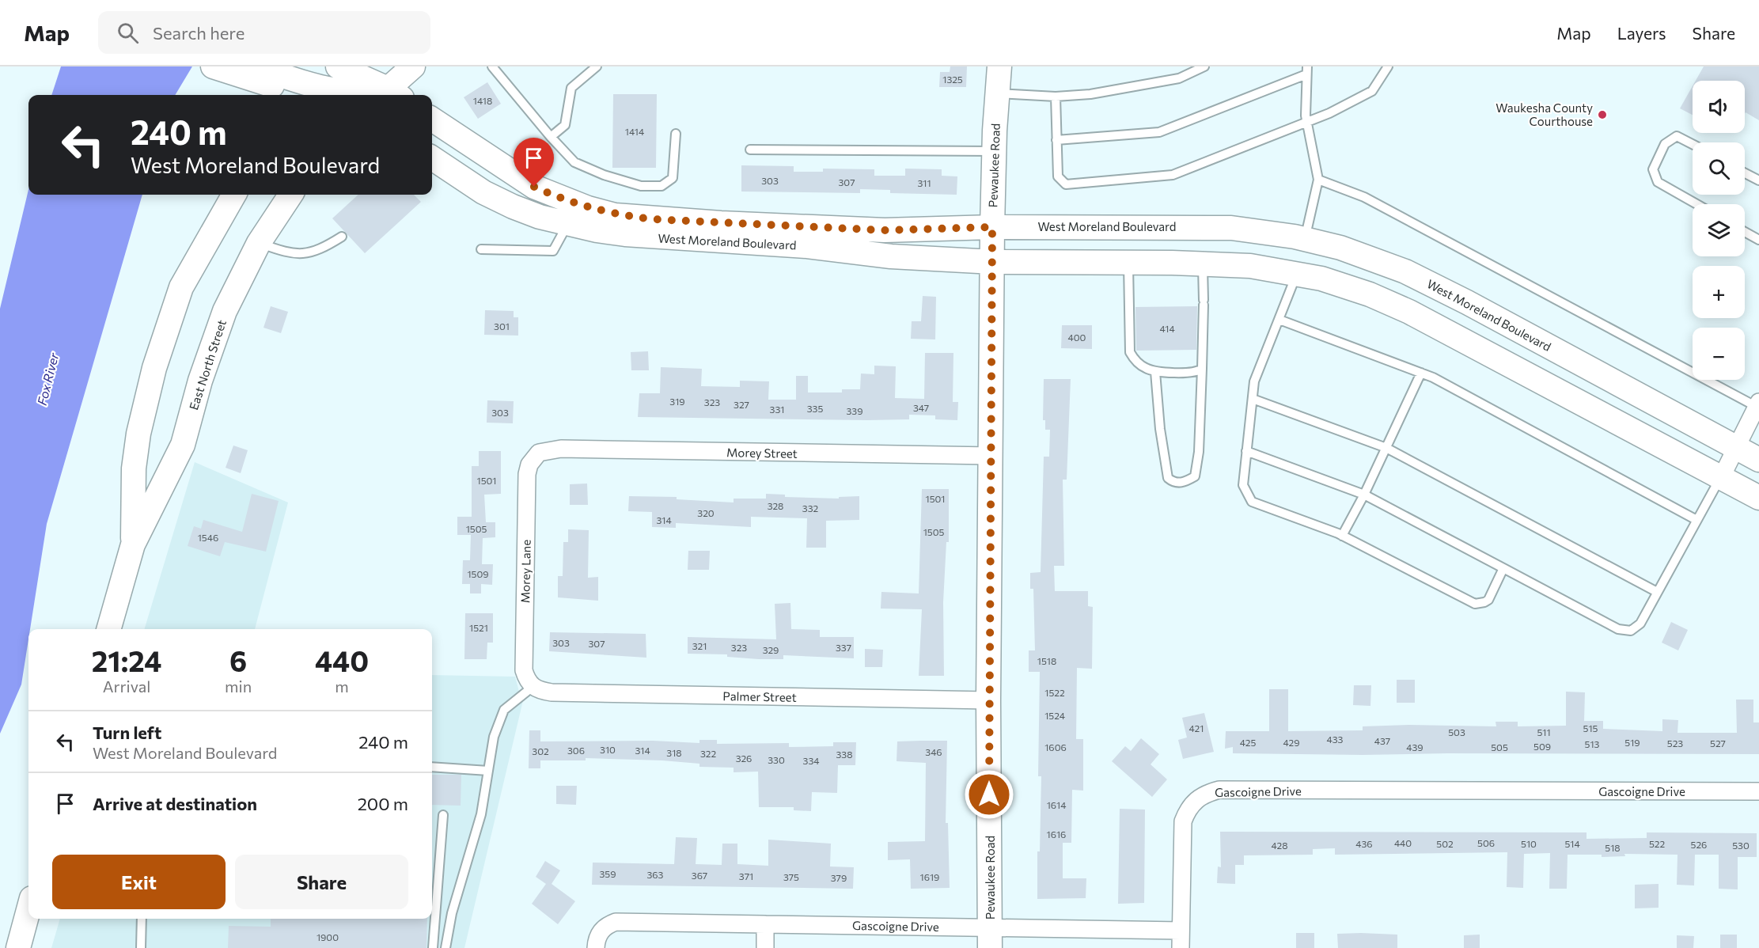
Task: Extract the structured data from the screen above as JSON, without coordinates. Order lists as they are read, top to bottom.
{
  "streets": {
    "street": [
      "Pewaukee Road",
      "West Moreland Boulevard",
      "East North Street",
      "Morey Street",
      "Morey Lane",
      "Palmer Street",
      "Gascoigne Drive"
    ]
  },
  "crossings": [
    ["Pewaukee Road", "West Moreland Boulevard"],
    ["Pewaukee Road", "Morey Street"],
    ["Pewaukee Road", "Palmer Street"],
    ["Pewaukee Road", "Gascoigne Drive"],
    ["Morey Street", "Morey Lane"],
    ["Morey Lane", "Palmer Street"]
  ],
  "water": ["Fox River"],
  "places": ["Waukesha County Courthouse"],
  "house_numbers": [
    "1325",
    "1418",
    "1414",
    "303",
    "307",
    "311",
    "301",
    "414",
    "400",
    "319",
    "323",
    "327",
    "347",
    "335",
    "331",
    "339",
    "303",
    "1501",
    "1501",
    "328",
    "332",
    "320",
    "314",
    "1505",
    "1505",
    "1546",
    "1509",
    "1521",
    "303",
    "307",
    "321",
    "323",
    "337",
    "329",
    "1518",
    "1522",
    "1524",
    "421",
    "515",
    "503",
    "511",
    "433",
    "437",
    "425",
    "429",
    "519",
    "523",
    "527",
    "513",
    "509",
    "1606",
    "439",
    "505",
    "310",
    "306",
    "314",
    "302",
    "346",
    "318",
    "322",
    "338",
    "326",
    "330",
    "334",
    "1614",
    "1616",
    "440",
    "506",
    "436",
    "502",
    "510",
    "514",
    "522",
    "526",
    "428",
    "530",
    "518",
    "359",
    "363",
    "367",
    "371",
    "375",
    "1619",
    "379",
    "1900"
  ],
  "page": {
    "header": "Map",
    "search": "Search here",
    "nav": ["Map", "Layers", "Share"],
    "map_buttons": ["+", "−"],
    "turn": ["240 m", "West Moreland Boulevard"],
    "eta": [
      "21:24",
      "Arrival",
      "6",
      "min",
      "440",
      "m"
    ],
    "list": [
      {
        "name": "Turn left",
        "note": "West Moreland Boulevard",
        "value": "240 m"
      },
      {
        "name": "Arrive at destination",
        "value": "200 m"
      }
    ],
    "buttons": ["Exit", "Share"]
  }
}
